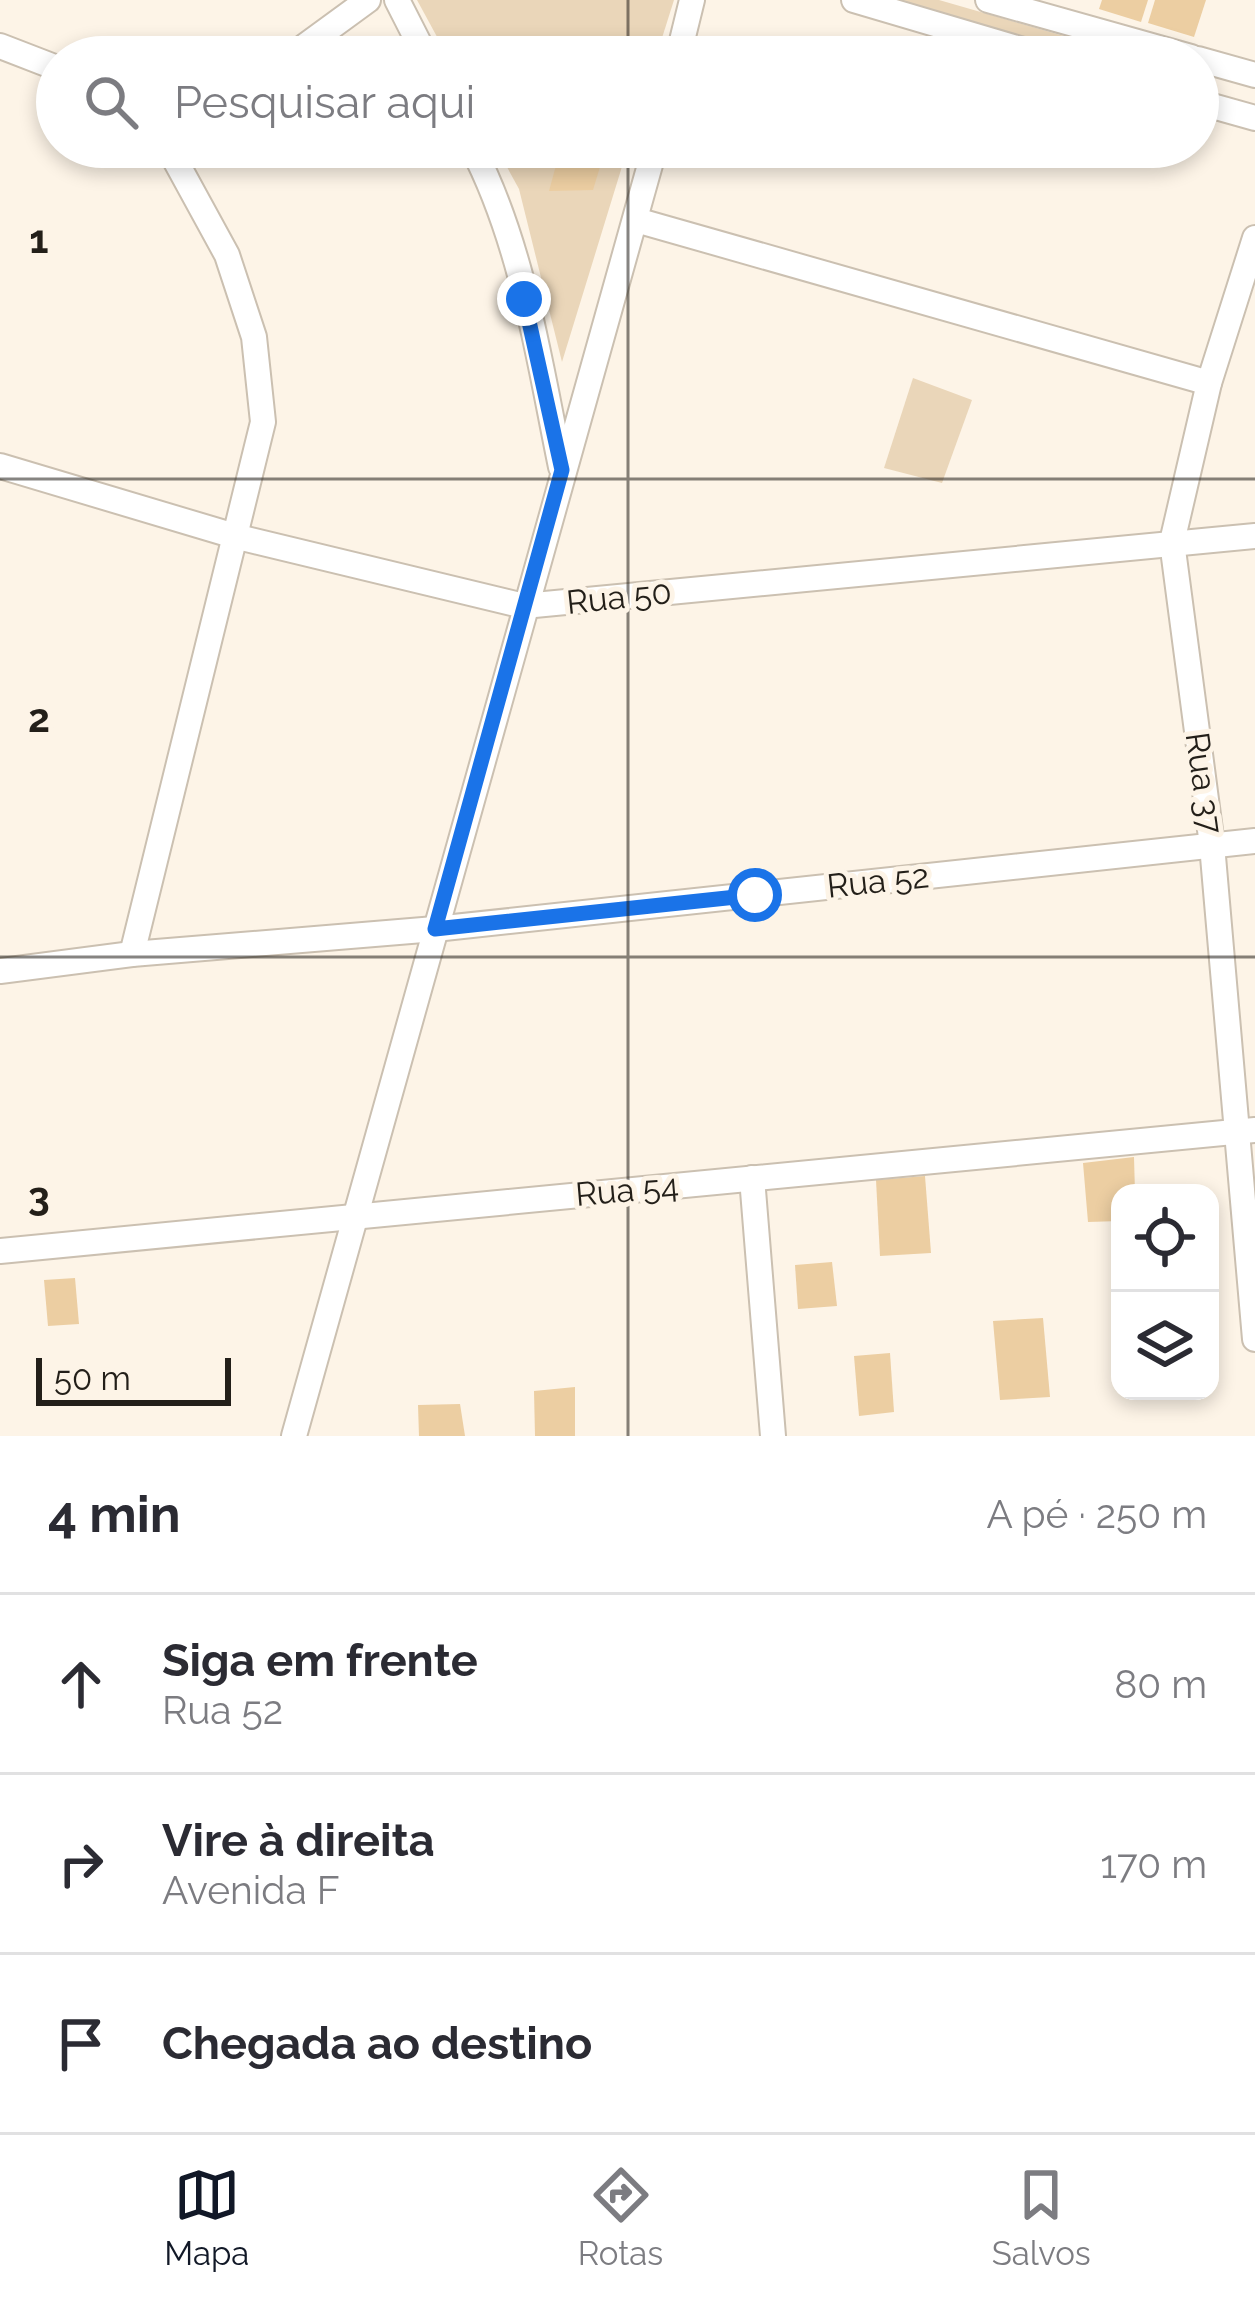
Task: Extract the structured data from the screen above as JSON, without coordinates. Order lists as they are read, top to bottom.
{
  "streets": {
    "street": [
      "Rua 50",
      "Rua 37",
      "Rua 52",
      "Rua 54"
    ]
  },
  "crossings": [
    ["Rua 50", "Rua 37"],
    ["Rua 37", "Rua 52"],
    ["Rua 37", "Rua 54"]
  ],
  "scale_bar": "50 m",
  "page": {
    "search": "Pesquisar aqui",
    "scale": "50 m",
    "heading": ["4 min", "A pé · 250 m"],
    "list": [
      ["Siga em frente", "Rua 52", "80 m"],
      ["Vire à direita", "Avenida F", "170 m"],
      "Chegada ao destino"
    ],
    "nav": ["Mapa", "Rotas", "Salvos"]
  },
  "grid": {
    "rows": ["1", "2", "3"]
  }
}
